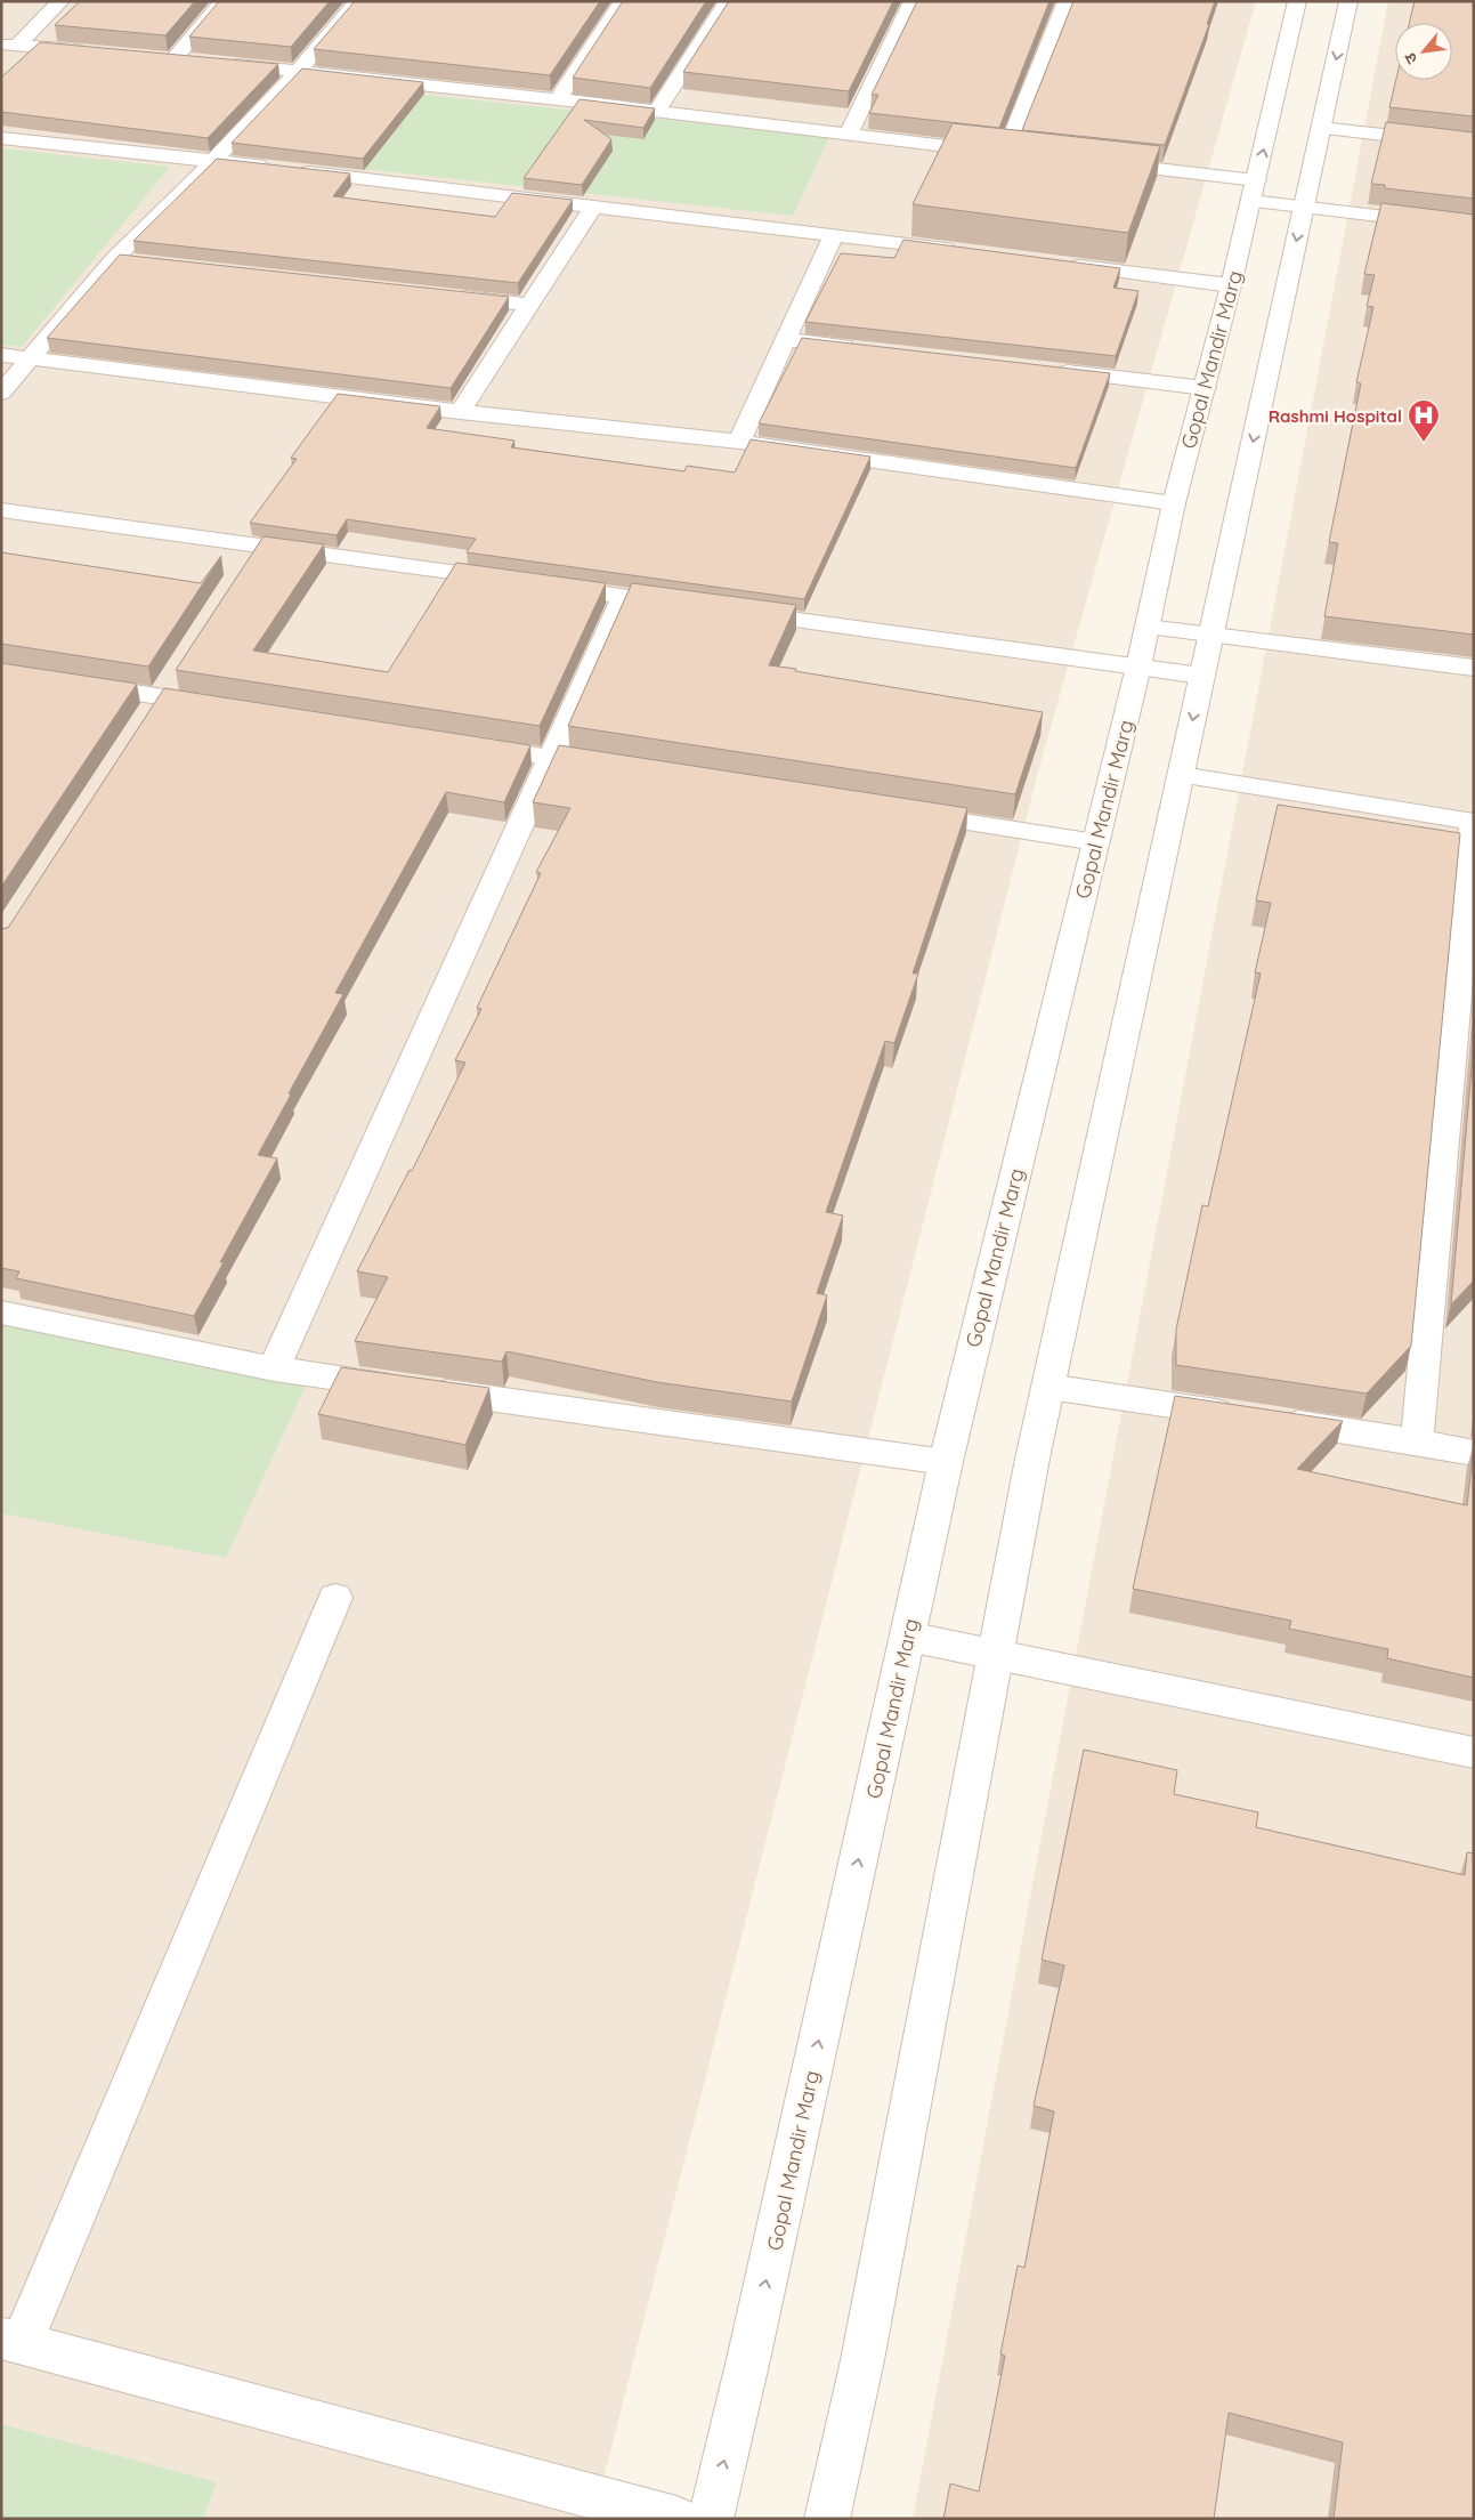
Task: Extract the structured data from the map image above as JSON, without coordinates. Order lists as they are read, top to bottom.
{
  "streets": {
    "street": ["Gopal Mandir Marg"]
  },
  "places": {
    "hospital": ["Rashmi Hospital"]
  },
  "north": "bottom left"
}
